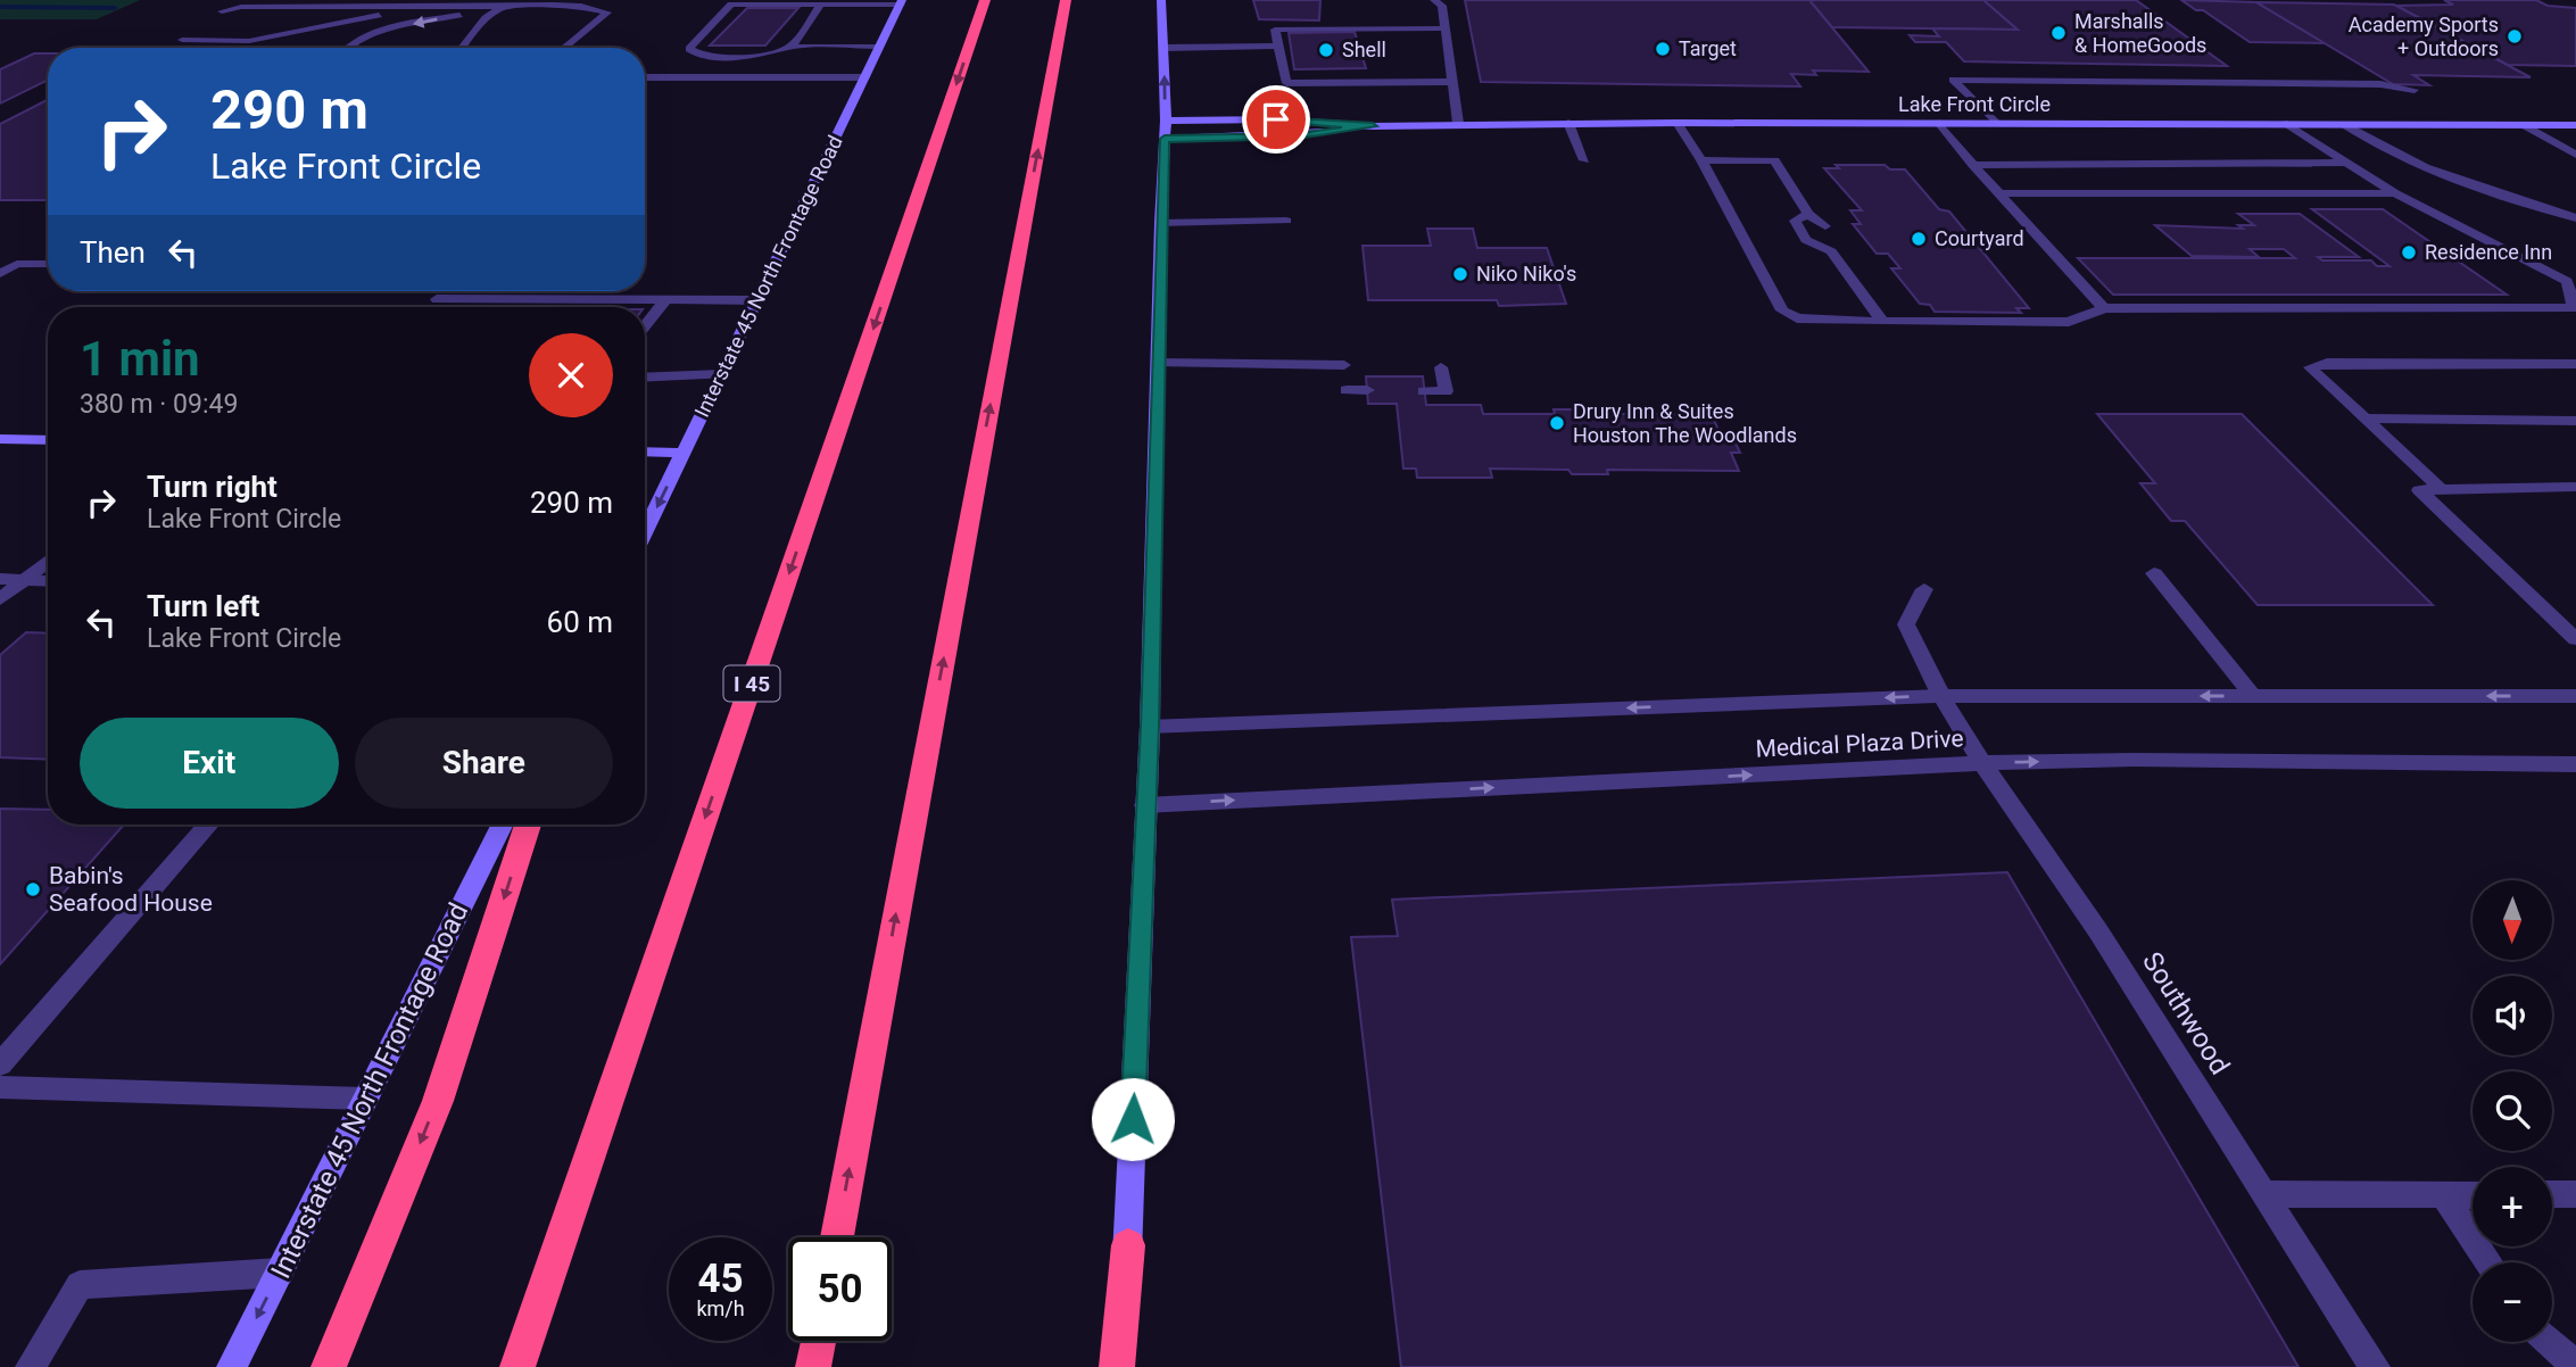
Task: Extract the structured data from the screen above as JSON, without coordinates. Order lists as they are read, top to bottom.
{
  "streets": {
    "highway": ["I 45"],
    "main road": ["Lake Front Circle", "Interstate 45 North Frontage Road"],
    "street": ["Medical Plaza Drive", "Southwood"]
  },
  "crossings": [
    ["Medical Plaza Drive", "Southwood"]
  ],
  "places": [
    "Marshalls & HomeGoods",
    "Academy Sports + Outdoors",
    "Target",
    "Shell",
    "Courtyard",
    "Residence Inn",
    "Niko Niko's",
    "Drury Inn & Suites Houston The Woodlands",
    "Babin's Seafood House"
  ],
  "north": "bottom",
  "page": {
    "turn": ["290 m", "Lake Front Circle"],
    "then": "Then",
    "heading": ["1 min", "380 m · 09:49"],
    "list": [
      {
        "name": "Turn right",
        "note": "Lake Front Circle",
        "value": "290 m"
      },
      {
        "name": "Turn left",
        "note": "Lake Front Circle",
        "value": "60 m"
      }
    ],
    "buttons": ["Exit", "Share"],
    "map_buttons": ["+", "−"],
    "speed": "45 km/h",
    "limit": "50"
  }
}
